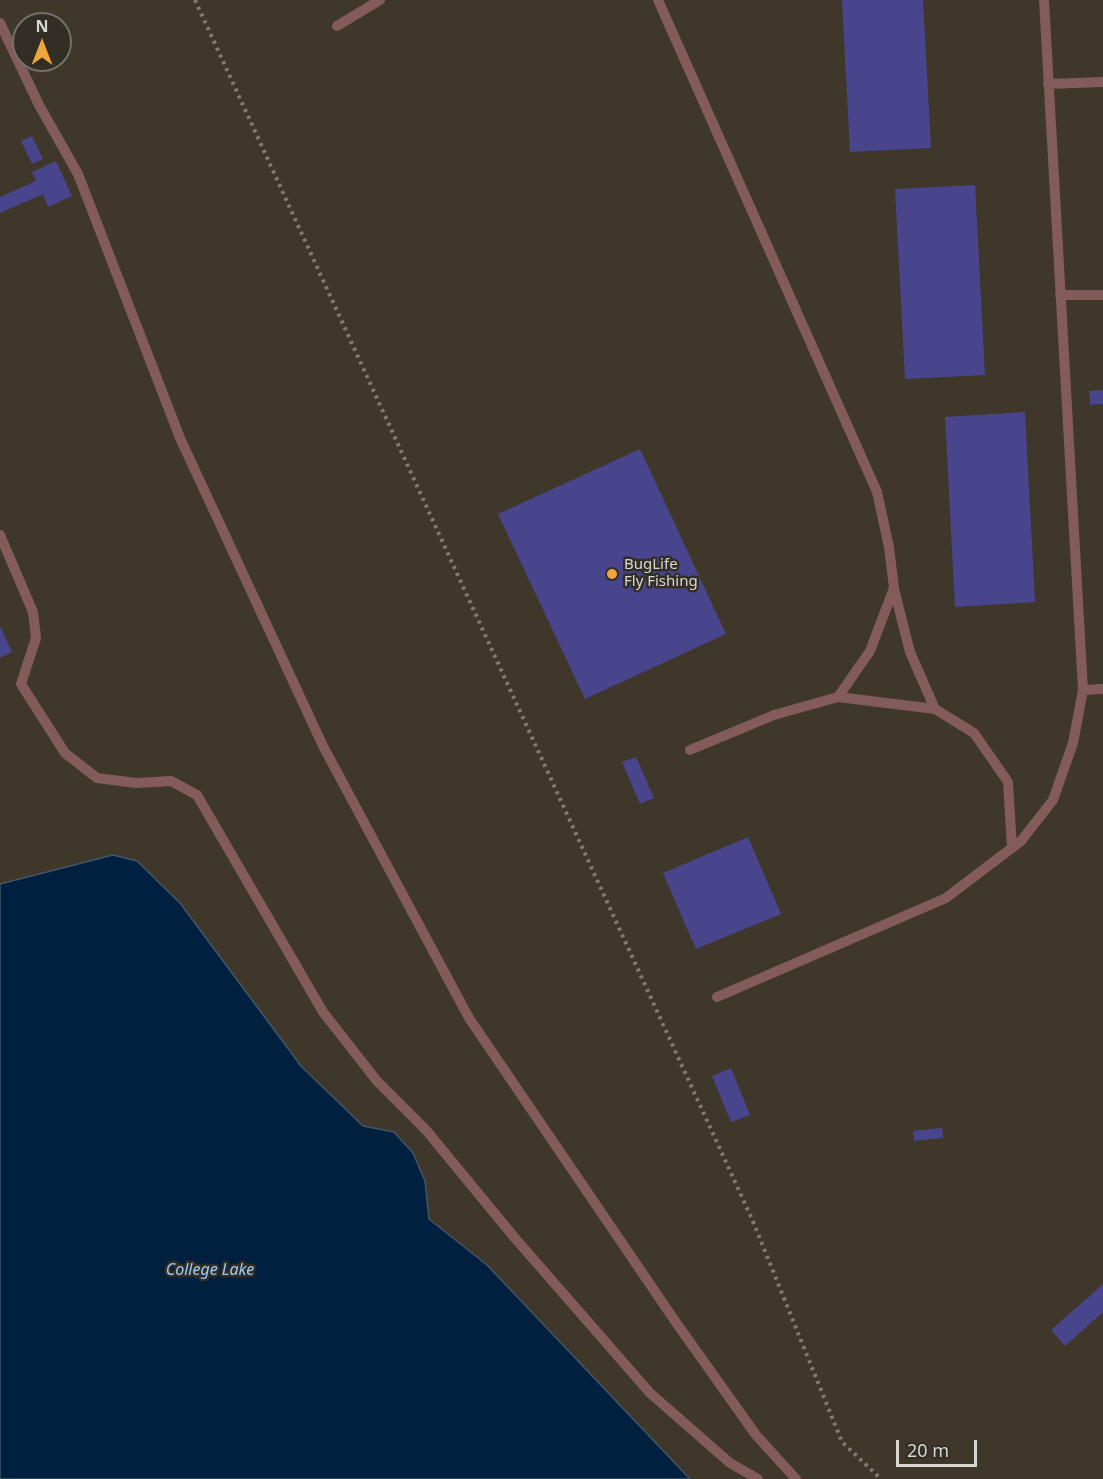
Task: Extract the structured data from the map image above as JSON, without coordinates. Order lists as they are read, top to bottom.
{
  "water": ["College Lake"],
  "places": ["BugLife Fly Fishing"],
  "scale_bar": "20 m",
  "north": "top"
}
